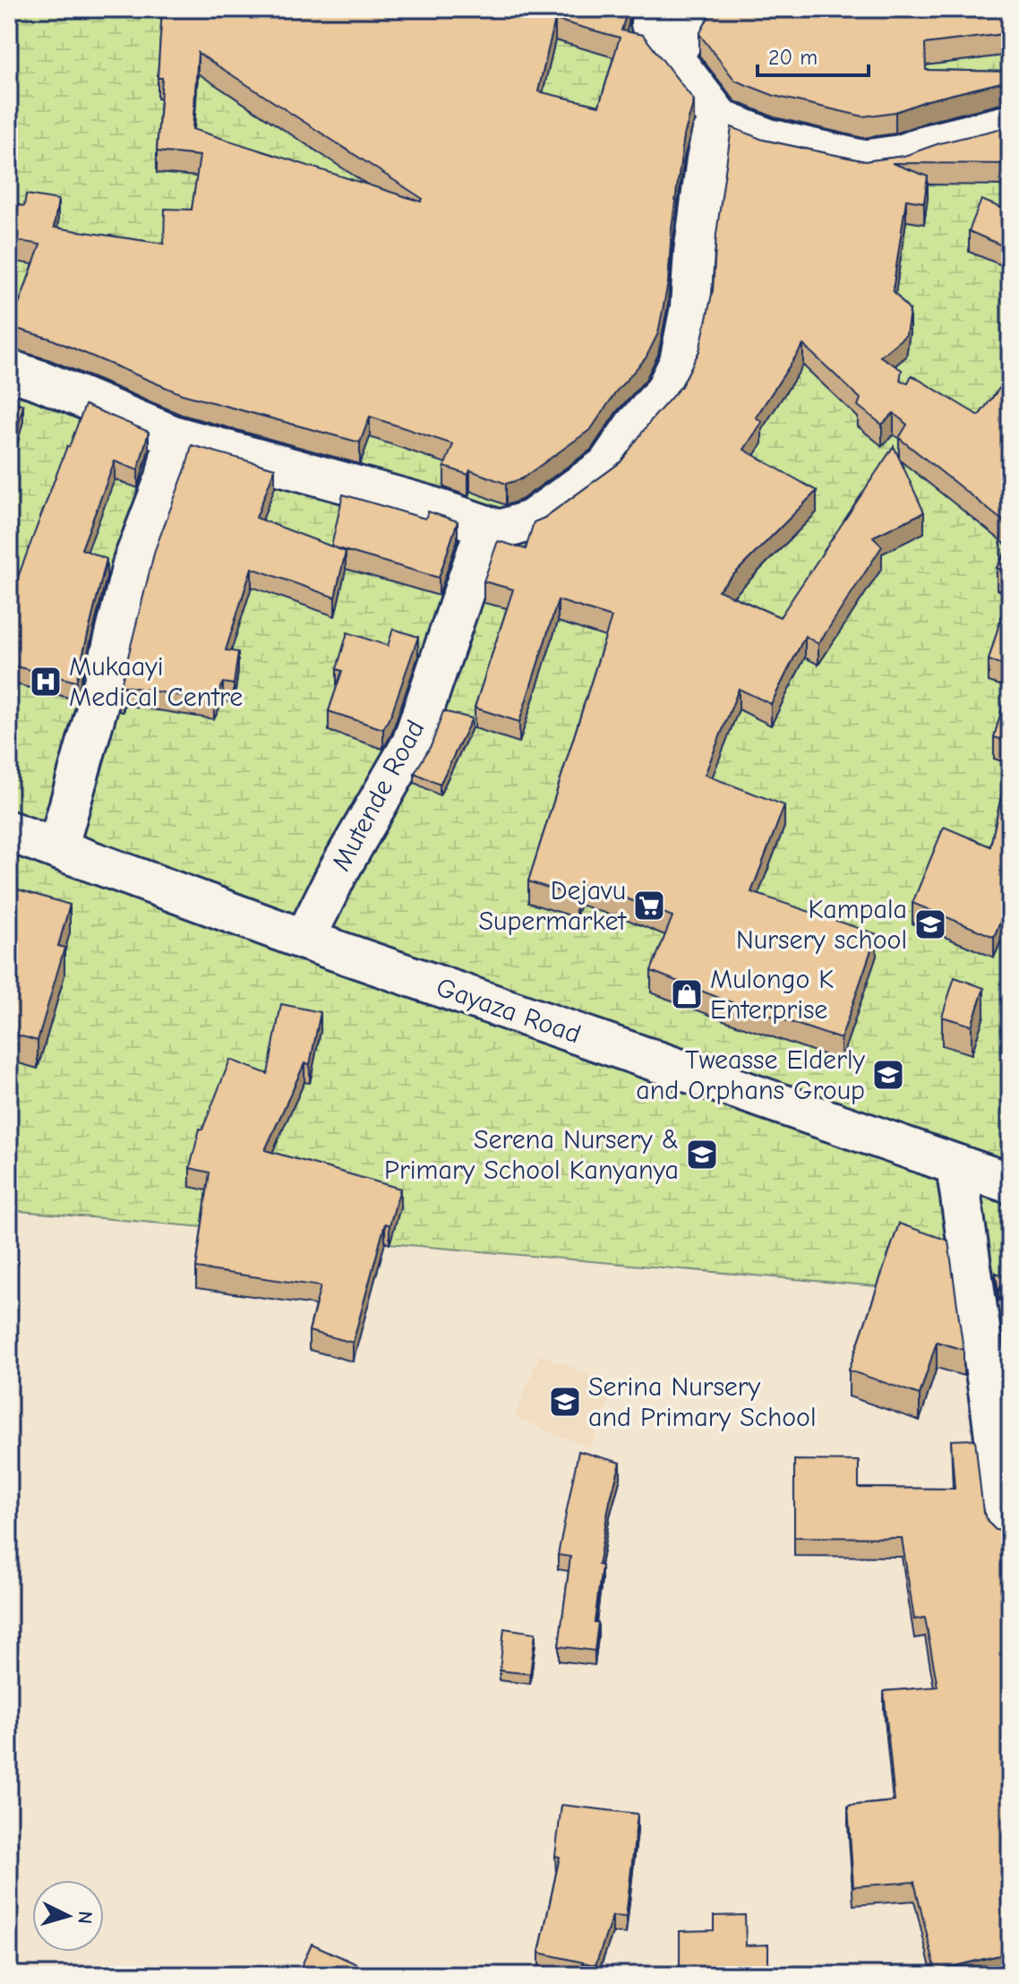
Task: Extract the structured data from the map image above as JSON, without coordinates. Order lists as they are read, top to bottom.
{
  "streets": {
    "street": ["Mutende Road", "Gayaza Road"]
  },
  "crossings": [
    ["Mutende Road", "Gayaza Road"]
  ],
  "places": {
    "hospital": ["Mukaayi Medical Centre"],
    "supermarket": ["Dejavu Supermarket"],
    "school or university": [
      "Kampala Nursery school",
      "Tweasse Elderly and Orphans Group",
      "Serena Nursery & Primary School Kanyanya",
      "Serina Nursery and Primary School"
    ],
    "shop": ["Mulongo K Enterprise"]
  },
  "scale_bar": "20 m",
  "north": "right"
}
